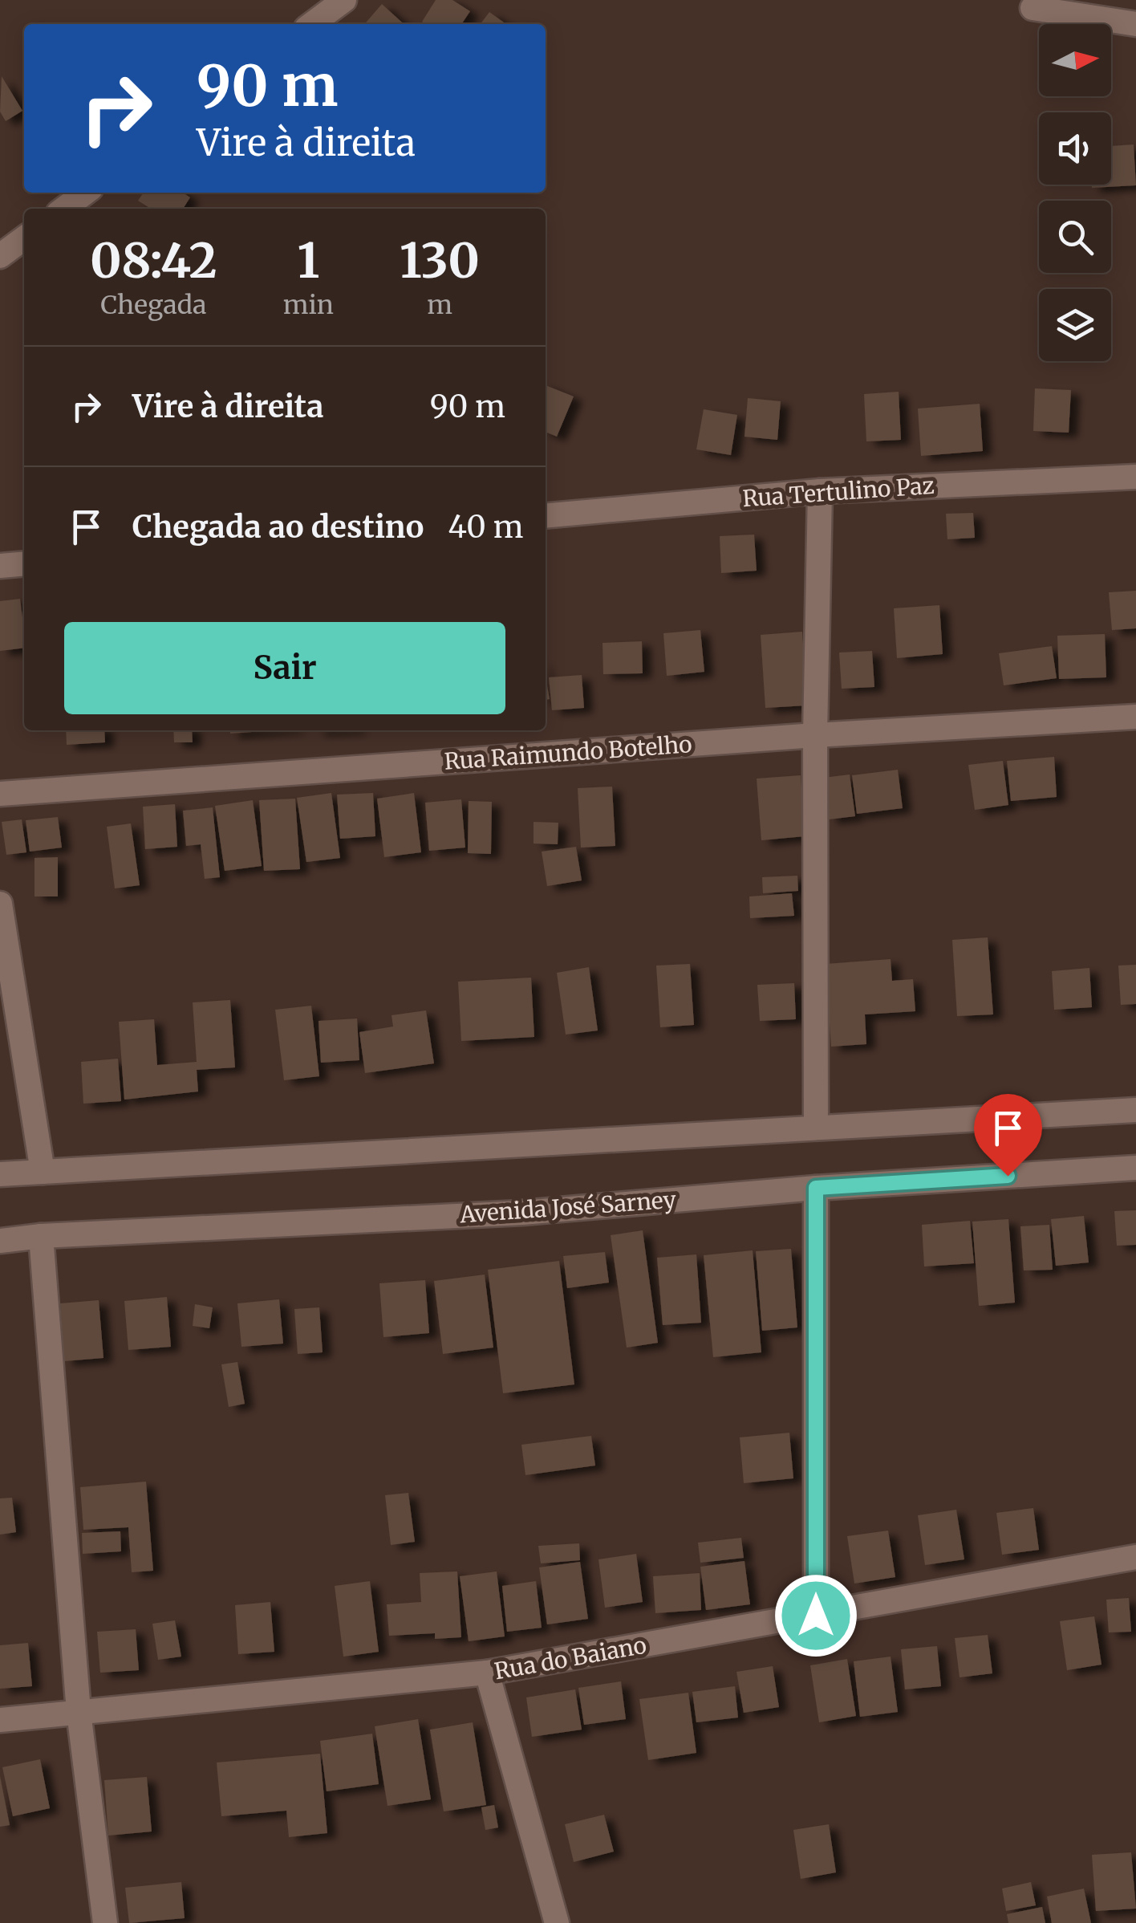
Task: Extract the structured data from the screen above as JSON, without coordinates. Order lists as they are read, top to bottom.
{
  "streets": {
    "street": [
      "Rua Tertulino Paz",
      "Rua Raimundo Botelho",
      "Avenida José Sarney",
      "Rua do Baiano"
    ]
  },
  "north": "right",
  "page": {
    "turn": ["90 m", "Vire à direita"],
    "eta": [
      "08:42",
      "Chegada",
      "1",
      "min",
      "130",
      "m"
    ],
    "list": [
      {
        "name": "Vire à direita",
        "value": "90 m"
      },
      {
        "name": "Chegada ao destino",
        "value": "40 m"
      }
    ],
    "buttons": "Sair"
  }
}
